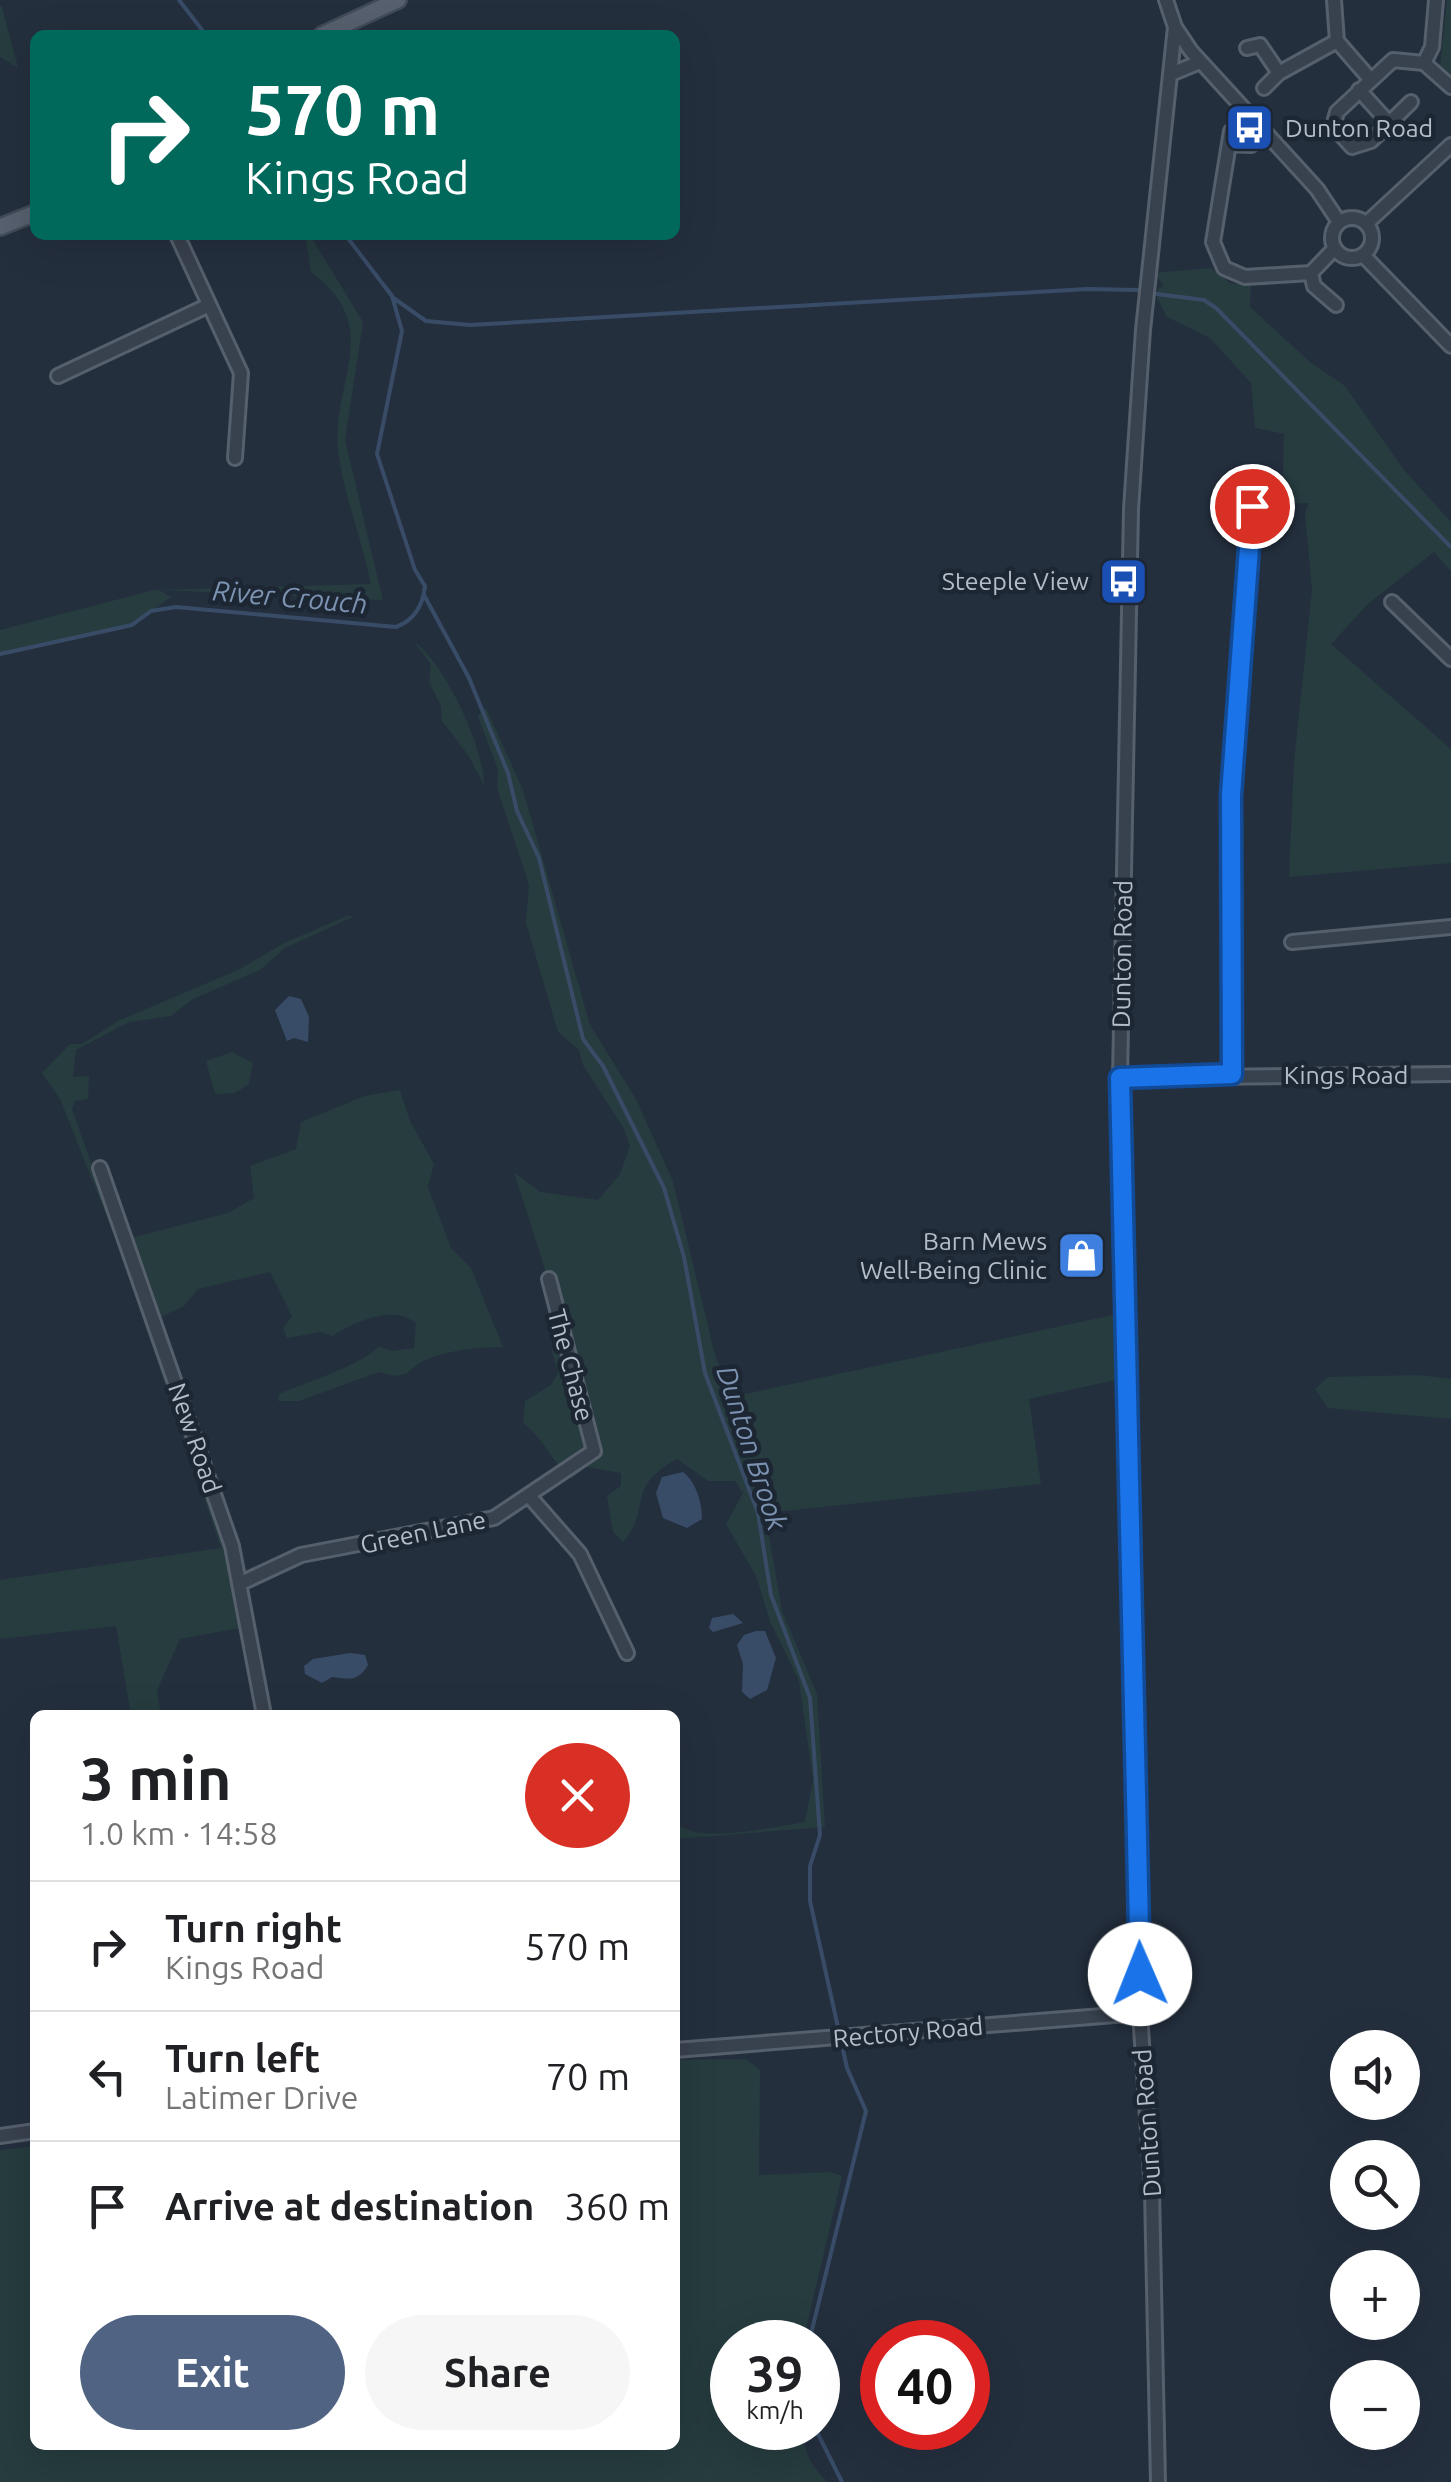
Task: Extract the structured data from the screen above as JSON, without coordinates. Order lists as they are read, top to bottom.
{
  "streets": {
    "street": [
      "Dunton Road",
      "Kings Road",
      "The Chase",
      "New Road",
      "Green Lane",
      "Rectory Road"
    ]
  },
  "crossings": [
    ["Dunton Road", "Kings Road"],
    ["Dunton Road", "Rectory Road"],
    ["The Chase", "Green Lane"],
    ["New Road", "Green Lane"]
  ],
  "water": ["River Crouch", "Dunton Brook"],
  "places": {
    "bus stop": ["Dunton Road", "Steeple View"],
    "shop": ["Barn Mews Well-Being Clinic"]
  },
  "page": {
    "turn": ["570 m", "Kings Road"],
    "heading": ["3 min", "1.0 km · 14:58"],
    "list": [
      {
        "name": "Turn right",
        "note": "Kings Road",
        "value": "570 m"
      },
      {
        "name": "Turn left",
        "note": "Latimer Drive",
        "value": "70 m"
      },
      {
        "name": "Arrive at destination",
        "value": "360 m"
      }
    ],
    "map_buttons": ["+", "−"],
    "buttons": ["Exit", "Share"],
    "speed": "39 km/h",
    "limit": "40"
  }
}
